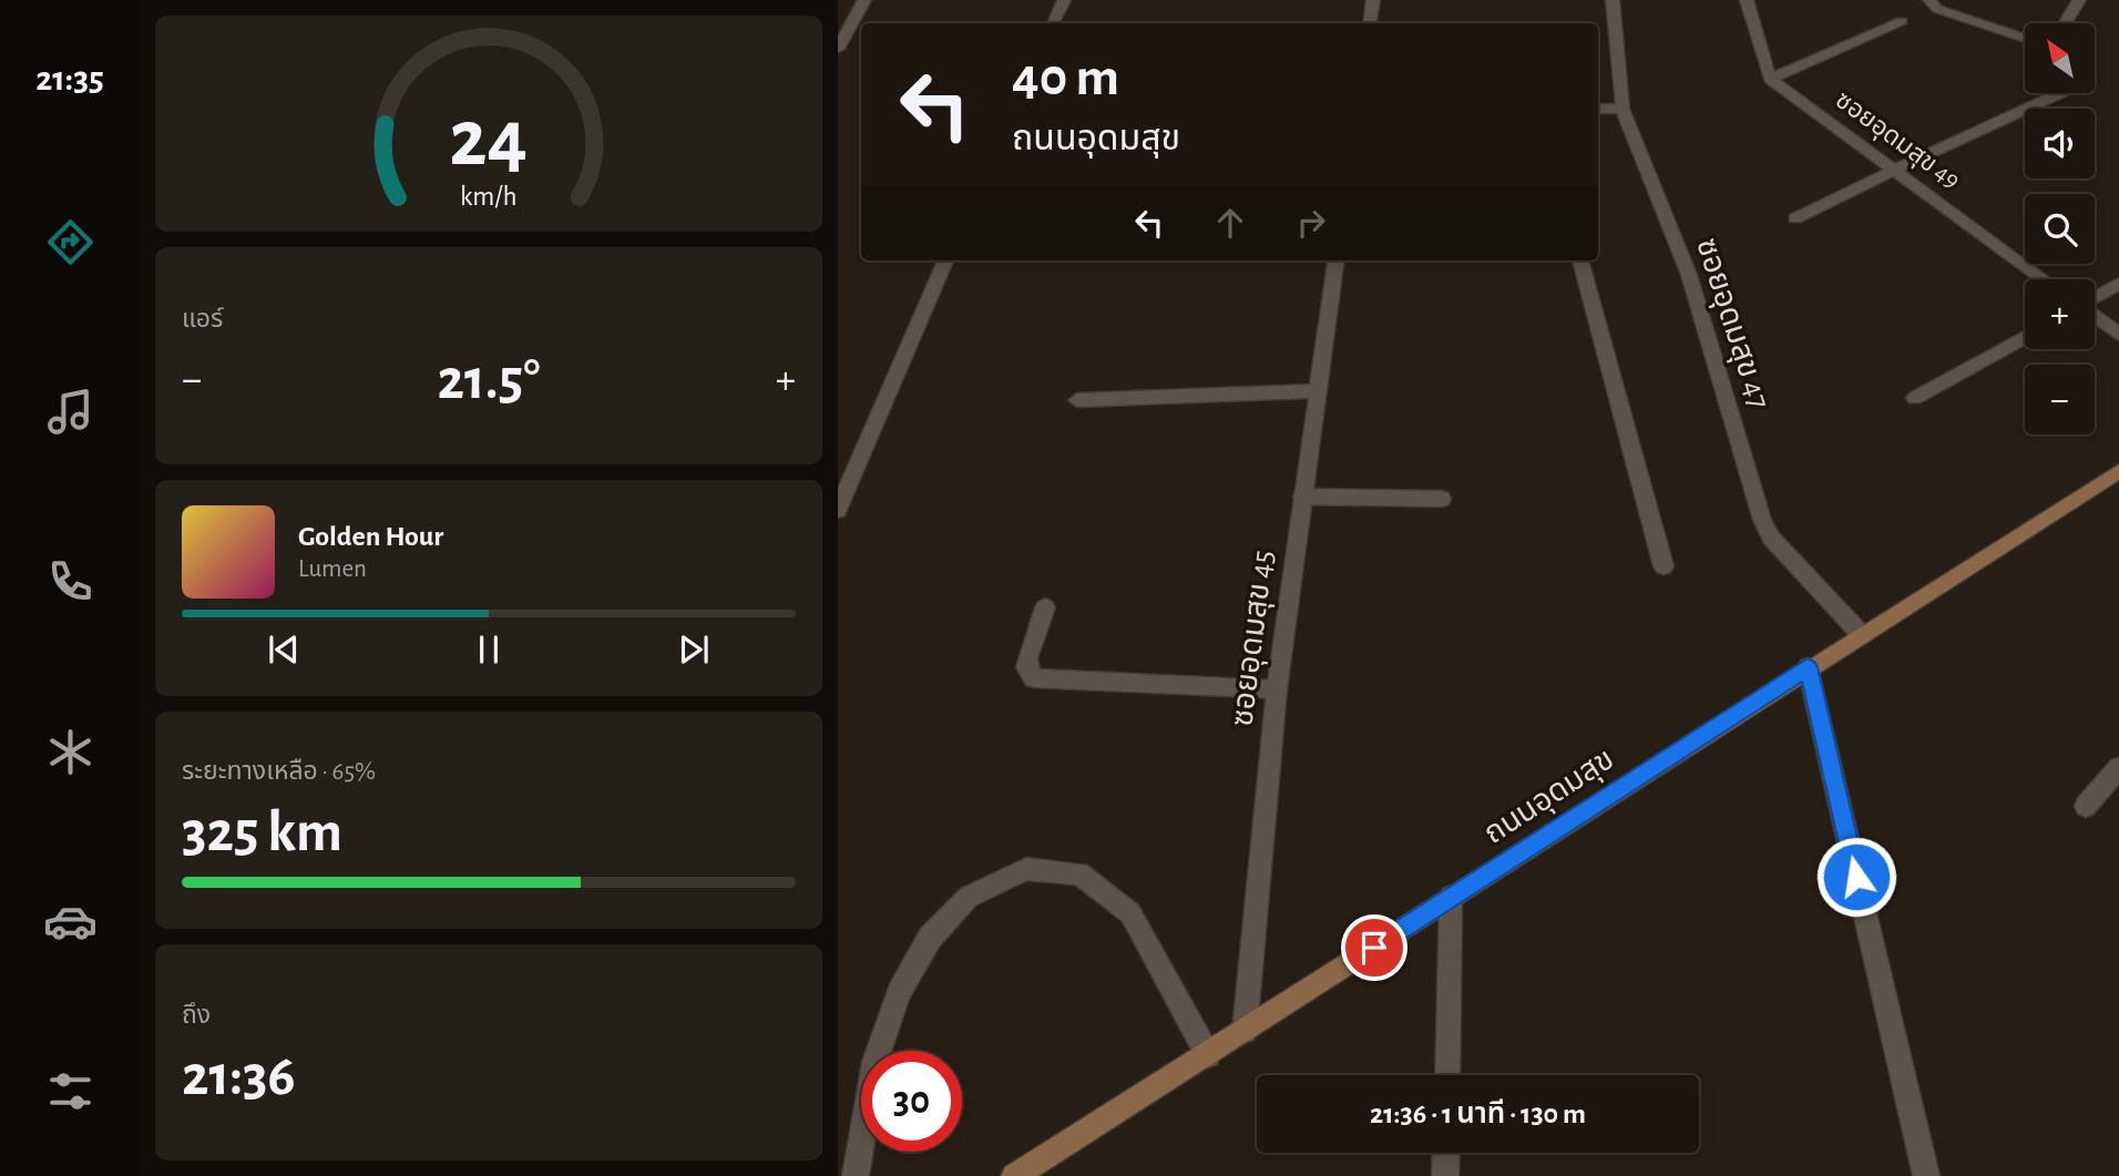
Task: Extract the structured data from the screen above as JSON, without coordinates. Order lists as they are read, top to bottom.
{
  "streets": {
    "main road": ["ถนนอุดมสุข"],
    "street": ["ซอยอุดมสุข 49", "ซอยอุดมสุข 47", "ซอยอุดมสุข 45"]
  },
  "crossings": [
    ["ซอยอุดมสุข 47", "ถนนอุดมสุข"],
    ["ซอยอุดมสุข 45", "ถนนอุดมสุข"]
  ],
  "north": "top left",
  "page": {
    "tabs": "21:35",
    "map_buttons": ["+", "−"],
    "turn": ["40 m", "ถนนอุดมสุข"],
    "tile": [
      "แอร์",
      ["ระยะทางเหลือ · 65%", "325 km"],
      ["ถึง", "21:36"]
    ],
    "heat": ["−", "21.5°", "+"],
    "song": ["Golden Hour", "Lumen"],
    "limit": "30",
    "trip": "21:36 · 1 นาที · 130 m",
    "gauge": ["24", "km/h"]
  }
}
